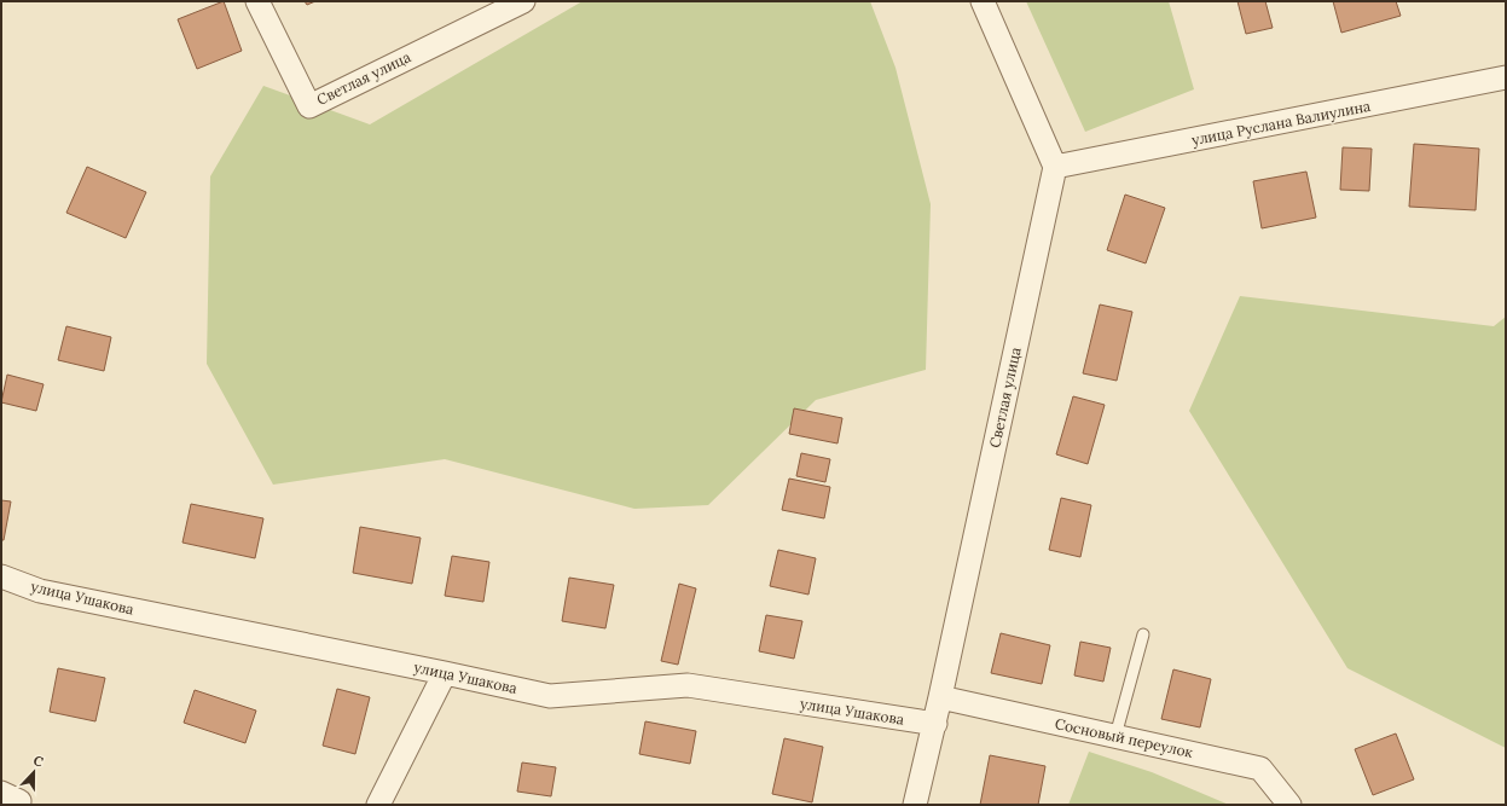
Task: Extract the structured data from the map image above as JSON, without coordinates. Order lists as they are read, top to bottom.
{
  "streets": {
    "street": [
      "Светлая улица",
      "улица Руслана Валиулина",
      "улица Ушакова",
      "Сосновый переулок"
    ]
  },
  "crossings": [
    ["Светлая улица", "улица Руслана Валиулина"],
    ["Светлая улица", "улица Ушакова"],
    ["Светлая улица", "Сосновый переулок"]
  ],
  "north": "top"
}
